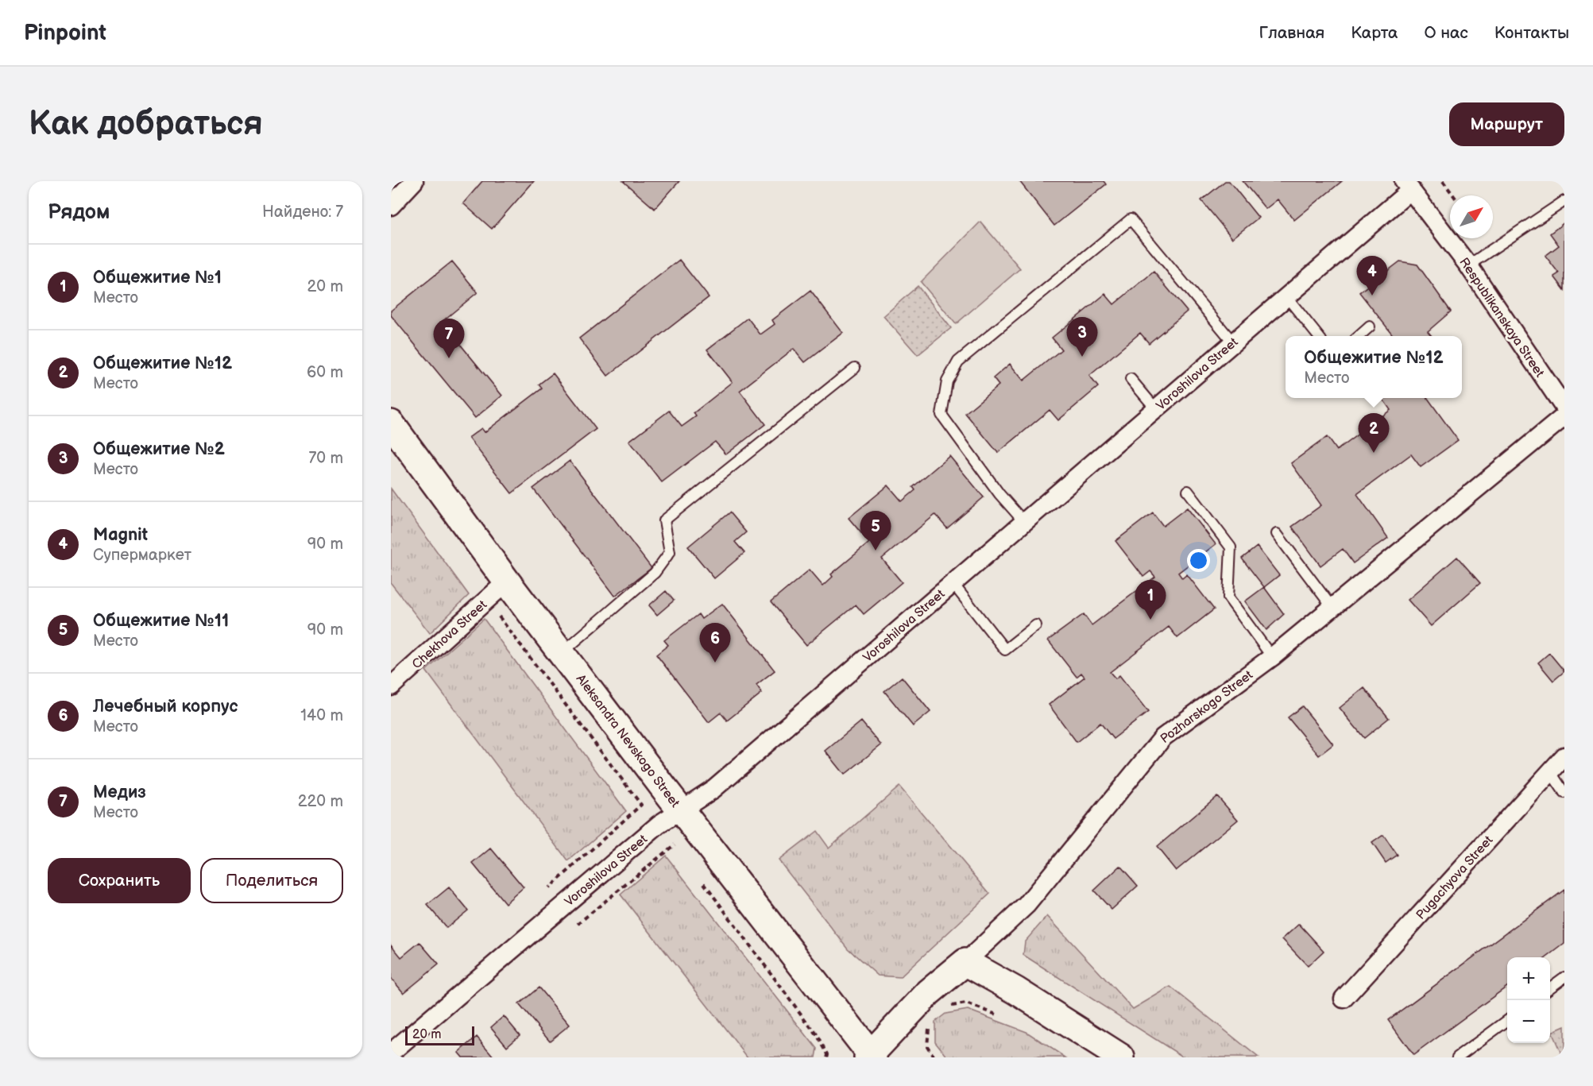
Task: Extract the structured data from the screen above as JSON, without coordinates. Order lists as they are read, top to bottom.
{
  "streets": {
    "main road": ["Pozharskogo Street", "Aleksandra Nevskogo Street"],
    "street": [
      "Respublikanskaya Street",
      "Voroshilova Street",
      "Chekhova Street",
      "Pugachyova Street"
    ]
  },
  "crossings": [
    ["Respublikanskaya Street", "Voroshilova Street"],
    ["Voroshilova Street", "Aleksandra Nevskogo Street"],
    ["Chekhova Street", "Aleksandra Nevskogo Street"],
    ["Pozharskogo Street", "Aleksandra Nevskogo Street"]
  ],
  "scale_bar": "20 m",
  "north": "top right",
  "page": {
    "header": "Pinpoint",
    "nav": [
      "Главная",
      "Карта",
      "О нас",
      "Контакты"
    ],
    "buttons": [
      "Маршрут",
      ["Сохранить", "Поделиться"]
    ],
    "title": "Как добраться",
    "heading": ["Рядом", "Найдено: 7"],
    "list": [
      {
        "mark": "1",
        "name": "Общежитие №1",
        "note": "Место",
        "value": "20 m"
      },
      {
        "mark": "2",
        "name": "Общежитие №12",
        "note": "Место",
        "value": "60 m"
      },
      {
        "mark": "3",
        "name": "Общежитие №2",
        "note": "Место",
        "value": "70 m"
      },
      {
        "mark": "4",
        "name": "Magnit",
        "note": "Супермаркет",
        "value": "90 m"
      },
      {
        "mark": "5",
        "name": "Общежитие №11",
        "note": "Место",
        "value": "90 m"
      },
      {
        "mark": "6",
        "name": "Лечебный корпус",
        "note": "Место",
        "value": "140 m"
      },
      {
        "mark": "7",
        "name": "Медиз",
        "note": "Место",
        "value": "220 m"
      }
    ],
    "pins": [
      "4",
      "3",
      "7",
      "2",
      "5",
      "1",
      "6"
    ],
    "popup": ["Общежитие №12", "Место"],
    "map_buttons": ["+", "−"],
    "scale": "20 m"
  }
}
